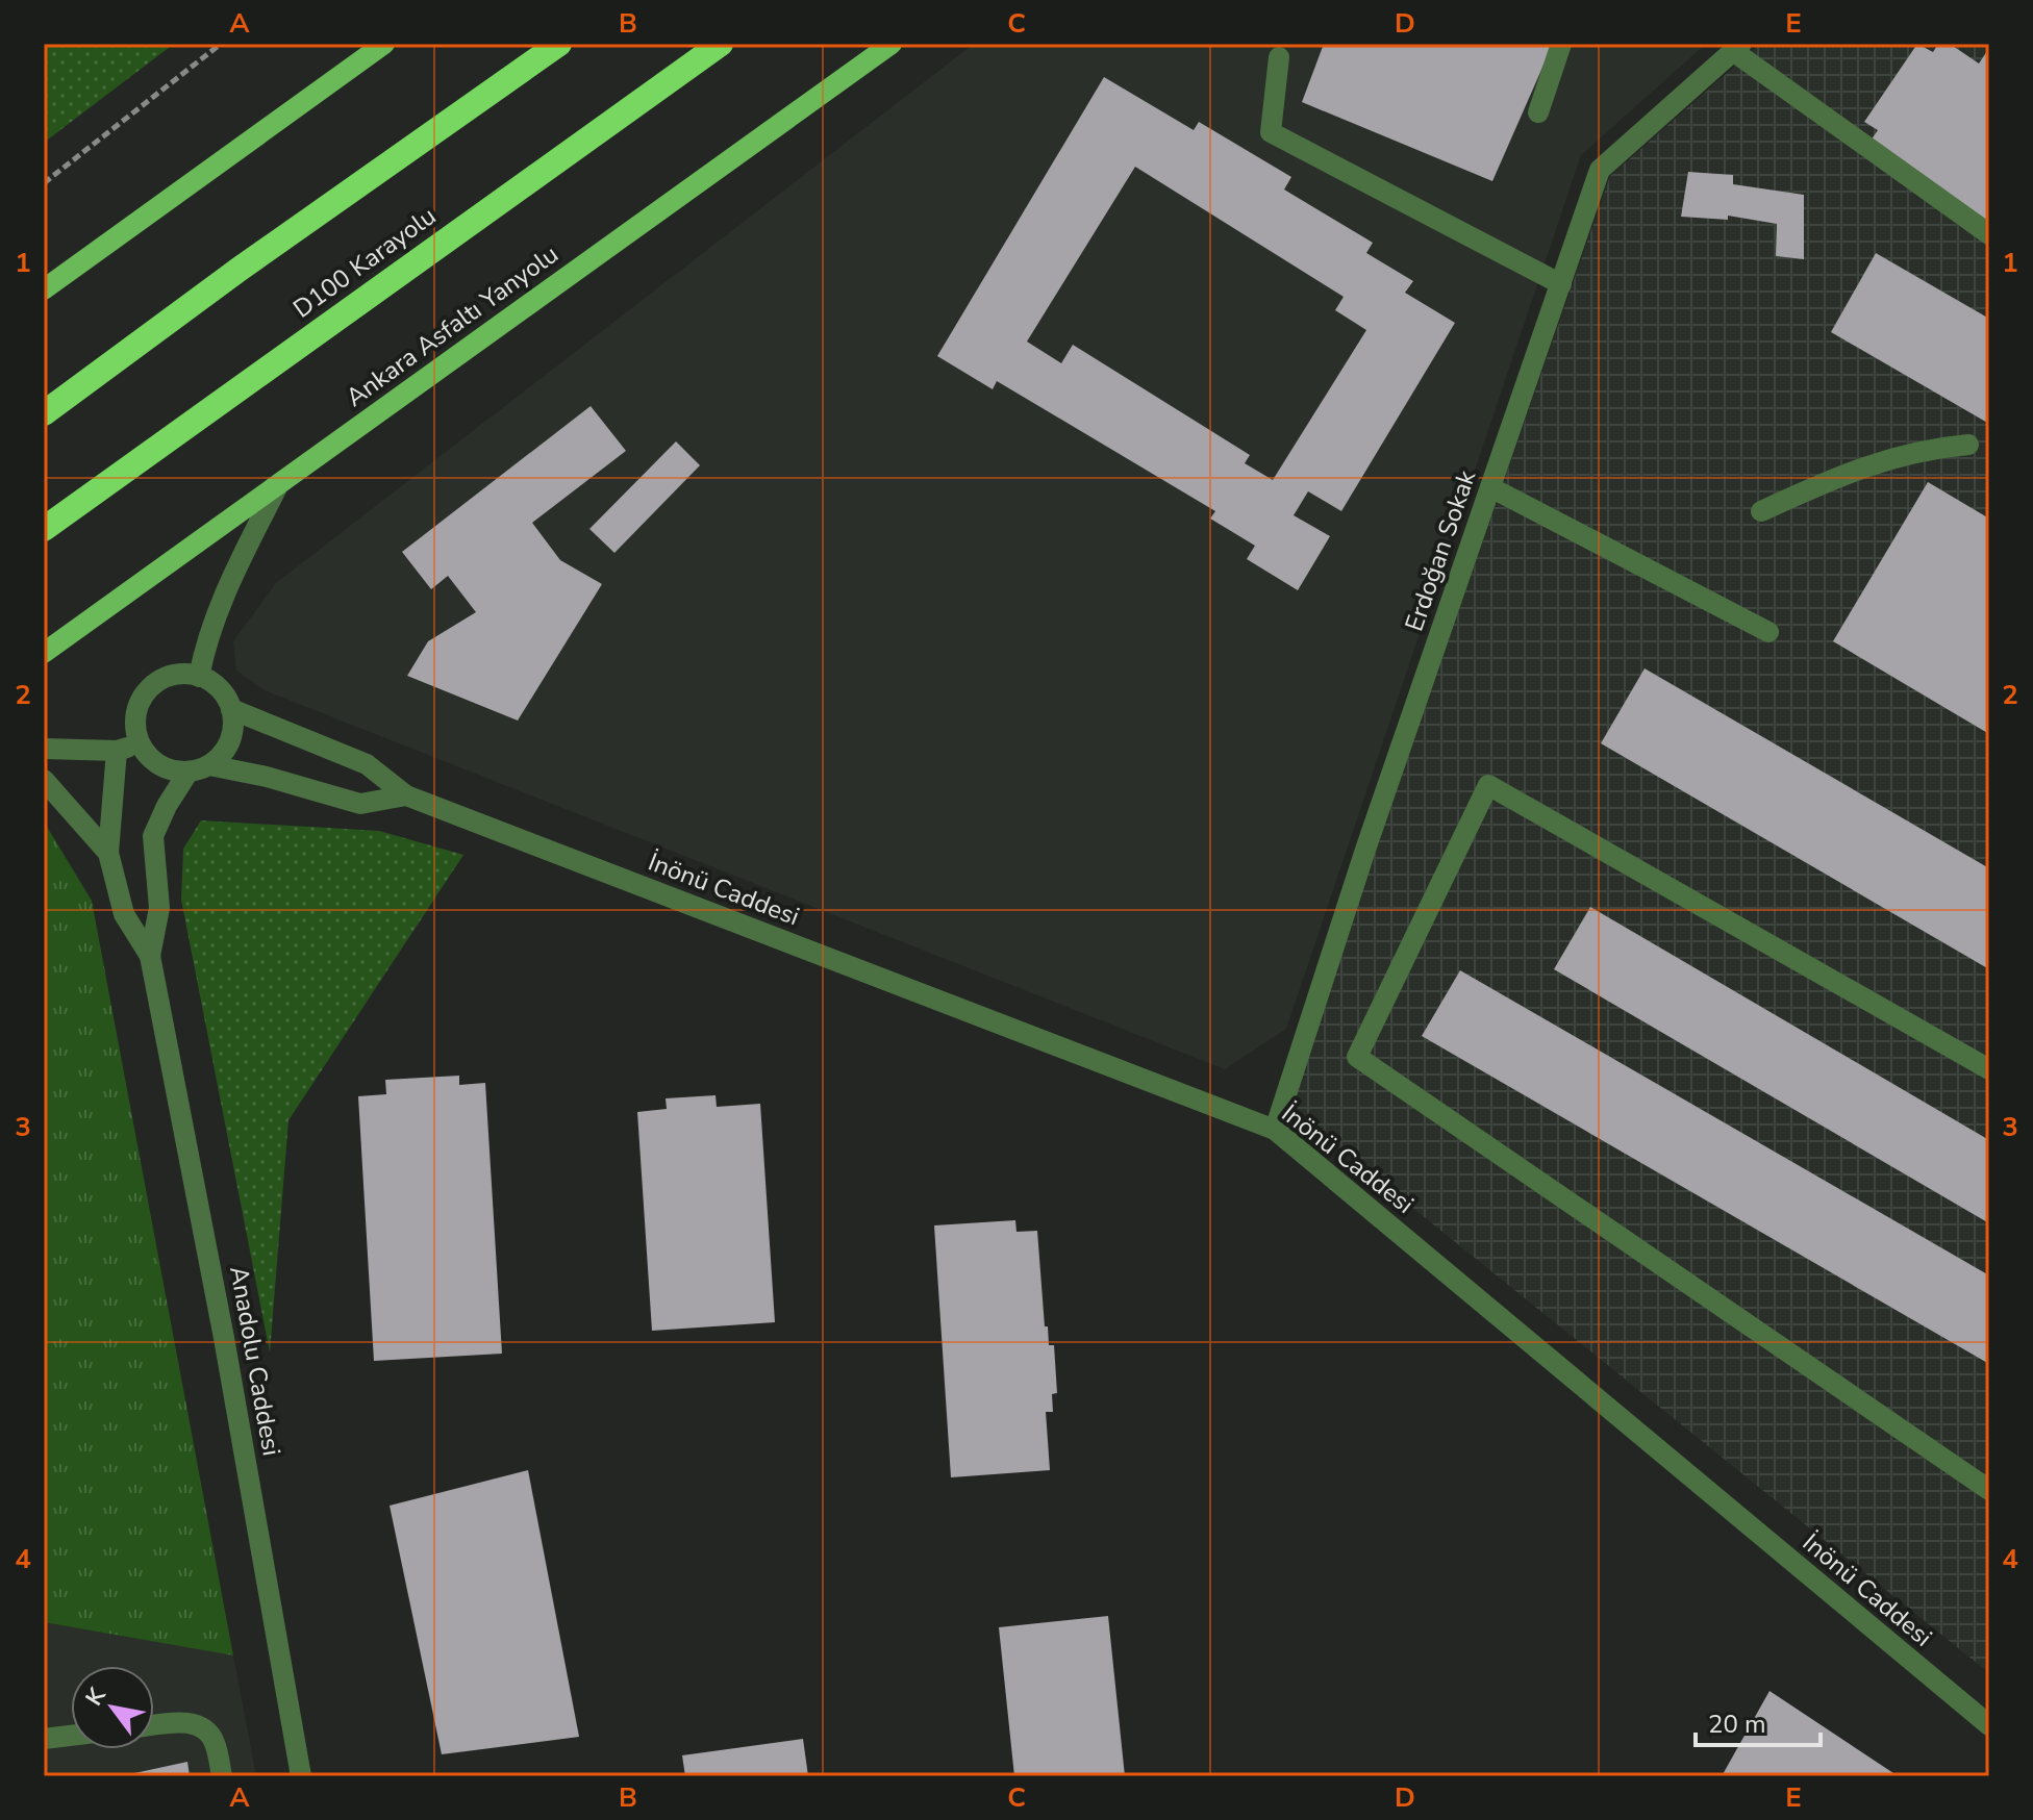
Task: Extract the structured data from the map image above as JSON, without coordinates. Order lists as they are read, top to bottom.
{
  "streets": {
    "highway": ["D100 Karayolu"],
    "main road": ["Ankara Asfaltı Yanyolu"],
    "street": ["Erdoğan Sokak", "İnönü Caddesi", "Anadolu Caddesi"]
  },
  "crossings": [
    ["Erdoğan Sokak", "İnönü Caddesi"],
    ["İnönü Caddesi", "Anadolu Caddesi"]
  ],
  "scale_bar": "20 m",
  "north": "top left",
  "grid": {
    "columns": [
      "A",
      "B",
      "C",
      "D",
      "E"
    ],
    "rows": [
      "1",
      "2",
      "3",
      "4"
    ]
  }
}
